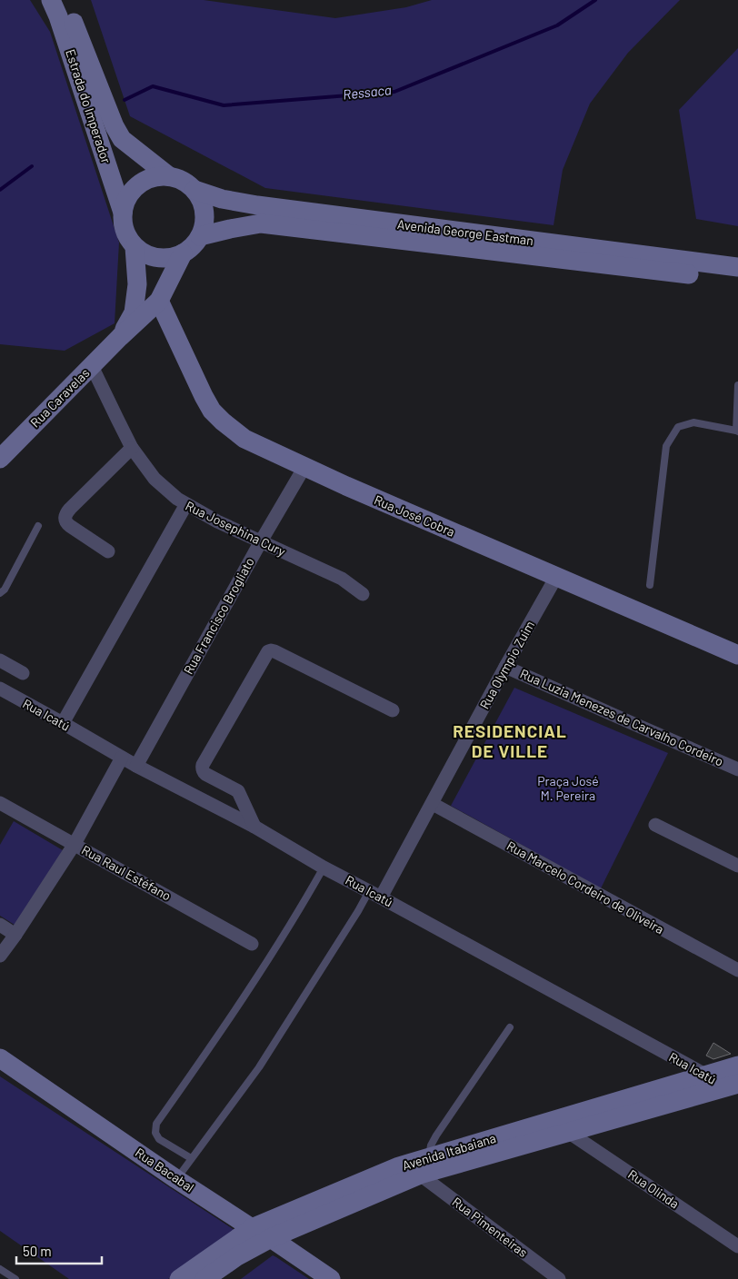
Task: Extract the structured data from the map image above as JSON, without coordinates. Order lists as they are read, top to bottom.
{
  "streets": {
    "street": [
      "Estrada do Imperador",
      "Avenida George Eastman",
      "Rua Caravelas",
      "Rua José Cobra",
      "Rua Josephina Cury",
      "Rua Francisco Brogliato",
      "Rua Olympio Zuim",
      "Rua Icatú",
      "Rua Luzia Menezes de Carvalho Cordeiro",
      "Rua Raul Estéfano",
      "Rua Marcelo Cordeiro de Oliveira",
      "Avenida Itabaiana",
      "Rua Bacabal",
      "Rua Olinda",
      "Rua Pimenteiras"
    ]
  },
  "crossings": [
    ["Estrada do Imperador", "Avenida George Eastman"],
    ["Rua Caravelas", "Rua Josephina Cury"],
    ["Rua José Cobra", "Rua Francisco Brogliato"],
    ["Rua José Cobra", "Rua Olympio Zuim"],
    ["Rua Josephina Cury", "Rua Francisco Brogliato"],
    ["Rua Francisco Brogliato", "Rua Icatú"],
    ["Rua Olympio Zuim", "Rua Icatú"],
    ["Rua Olympio Zuim", "Rua Luzia Menezes de Carvalho Cordeiro"],
    ["Rua Olympio Zuim", "Rua Marcelo Cordeiro de Oliveira"],
    ["Rua Icatú", "Avenida Itabaiana"],
    ["Avenida Itabaiana", "Rua Bacabal"],
    ["Avenida Itabaiana", "Rua Olinda"],
    ["Avenida Itabaiana", "Rua Pimenteiras"]
  ],
  "districts": ["RESIDENCIAL DE VILLE"],
  "water": ["Ressaca"],
  "parks": ["Praça José M. Pereira"],
  "scale_bar": "50 m"
}
